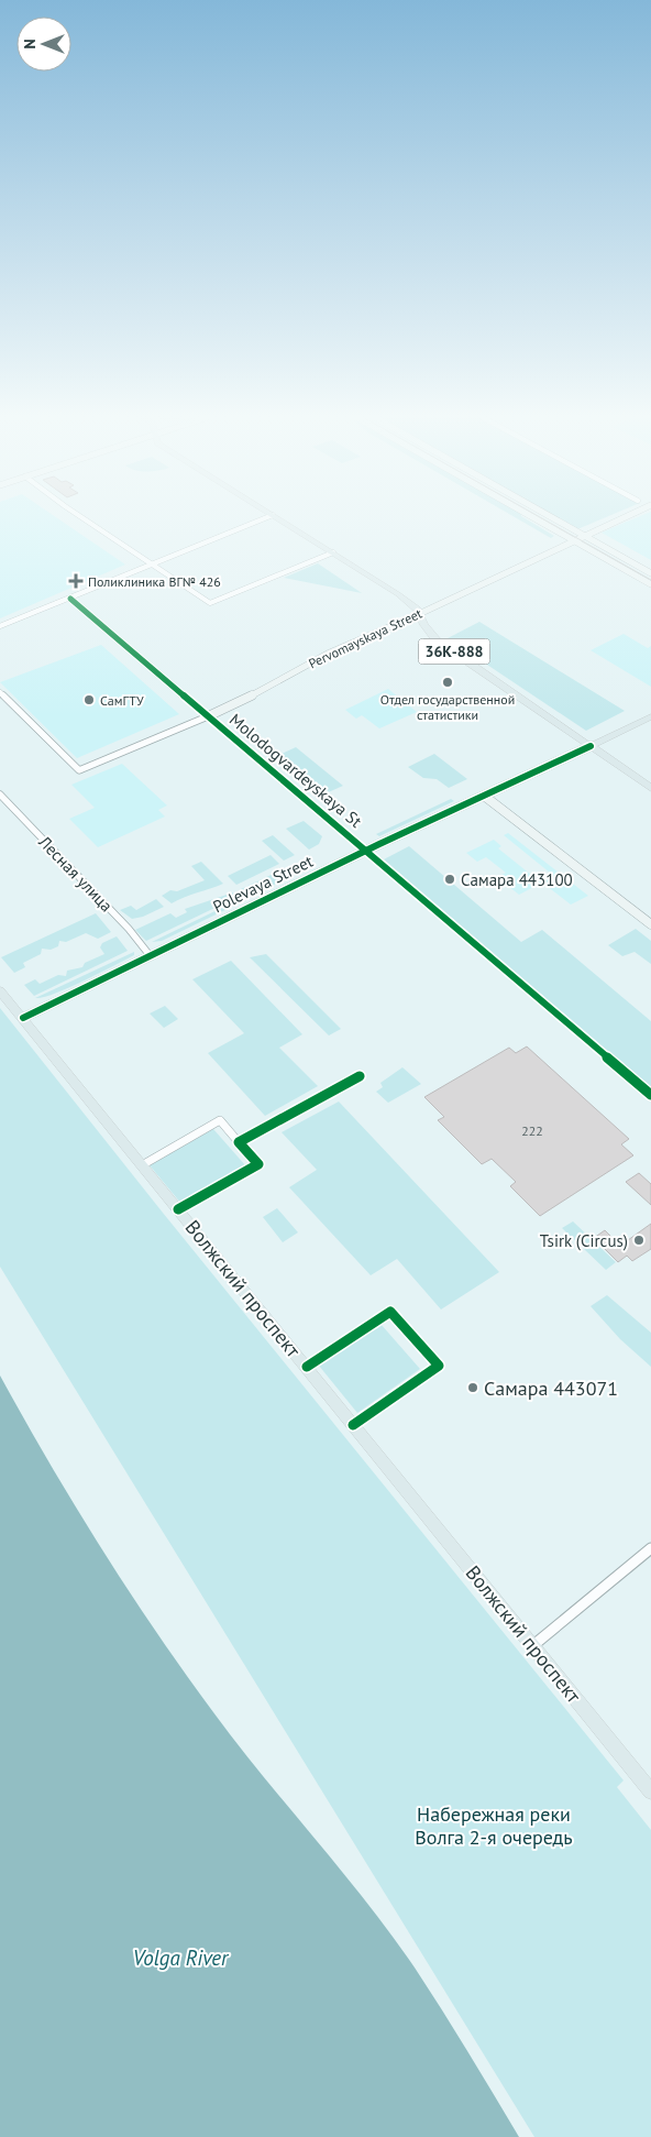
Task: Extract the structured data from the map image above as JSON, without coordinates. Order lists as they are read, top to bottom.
{
  "streets": {
    "main road": ["36К-888", "Волжский проспект"],
    "street": [
      "Pervomayskaya Street",
      "Molodogvardeyskaya St",
      "Лесная улица",
      "Polevaya Street"
    ]
  },
  "crossings": [
    ["Pervomayskaya Street", "36К-888"],
    ["Pervomayskaya Street", "Molodogvardeyskaya St"],
    ["Molodogvardeyskaya St", "Polevaya Street"],
    ["Лесная улица", "Polevaya Street"],
    ["Polevaya Street", "Волжский проспект"]
  ],
  "water": ["Volga River"],
  "parks": ["Набережная реки Волга 2-я очередь"],
  "places": {
    "health": ["Поликлиника ВГ№ 426"],
    "other": [
      "Отдел государственной статистики",
      "СамГТУ",
      "Самара 443100",
      "Tsirk (Circus)",
      "Самара 443071"
    ]
  },
  "house_numbers": ["222"],
  "north": "left"
}
